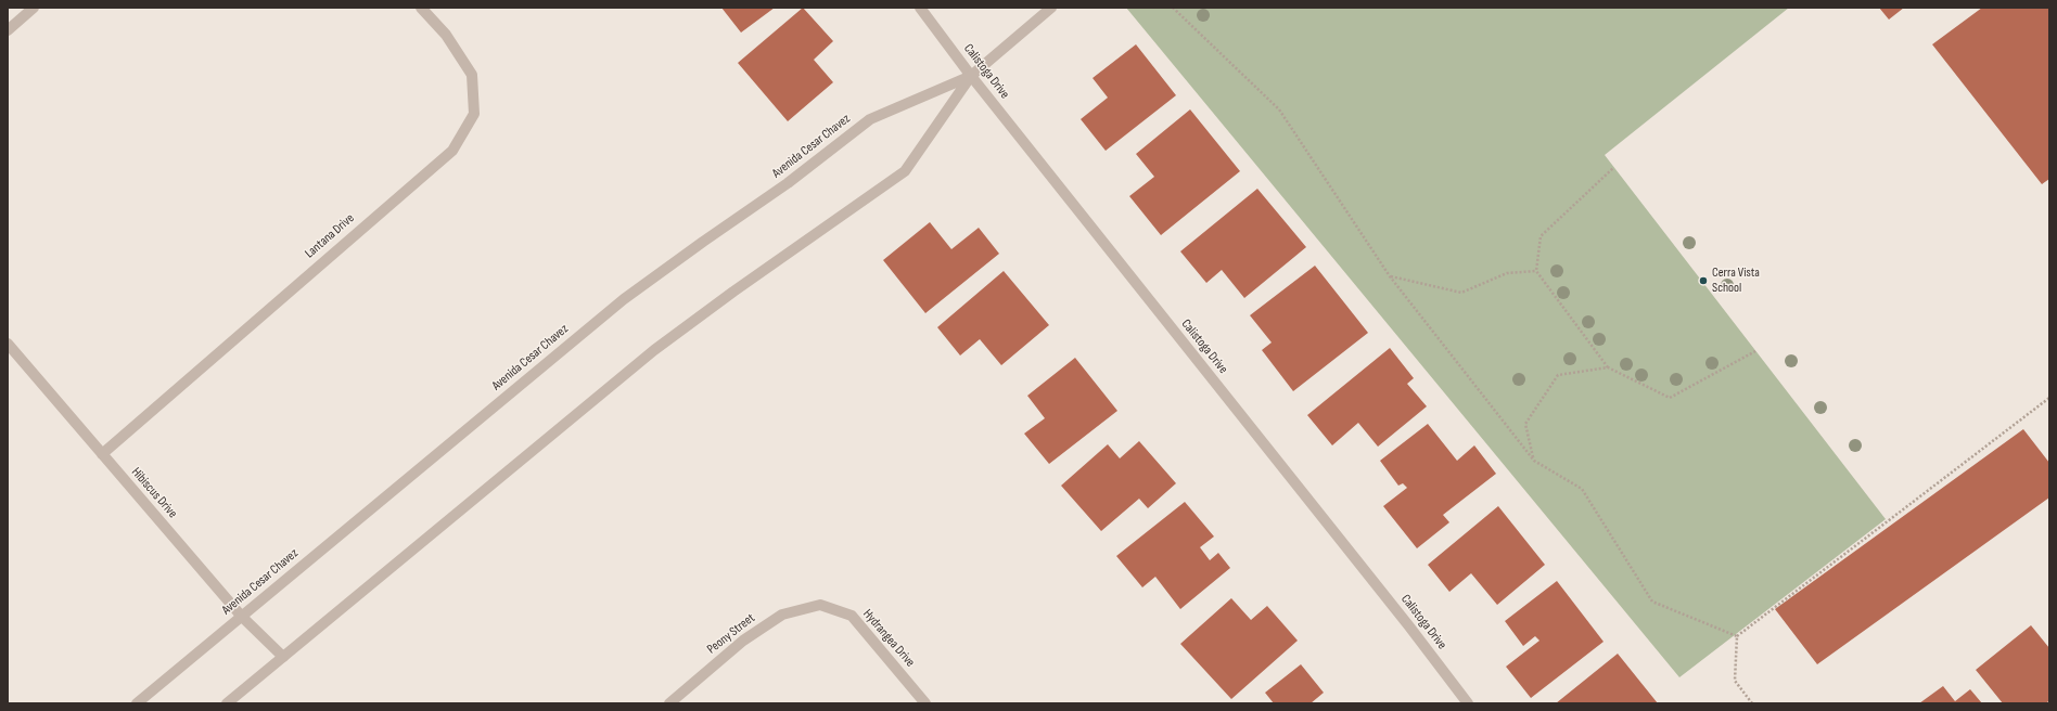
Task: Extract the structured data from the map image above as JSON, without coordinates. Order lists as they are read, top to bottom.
{
  "streets": {
    "street": [
      "Calistoga Drive",
      "Avenida Cesar Chavez",
      "Lantana Drive",
      "Hibiscus Drive",
      "Peony Street",
      "Hydrangea Drive"
    ]
  },
  "crossings": [
    ["Calistoga Drive", "Avenida Cesar Chavez"],
    ["Avenida Cesar Chavez", "Hibiscus Drive"],
    ["Lantana Drive", "Hibiscus Drive"],
    ["Peony Street", "Hydrangea Drive"]
  ],
  "places": ["Cerra Vista School"]
}
